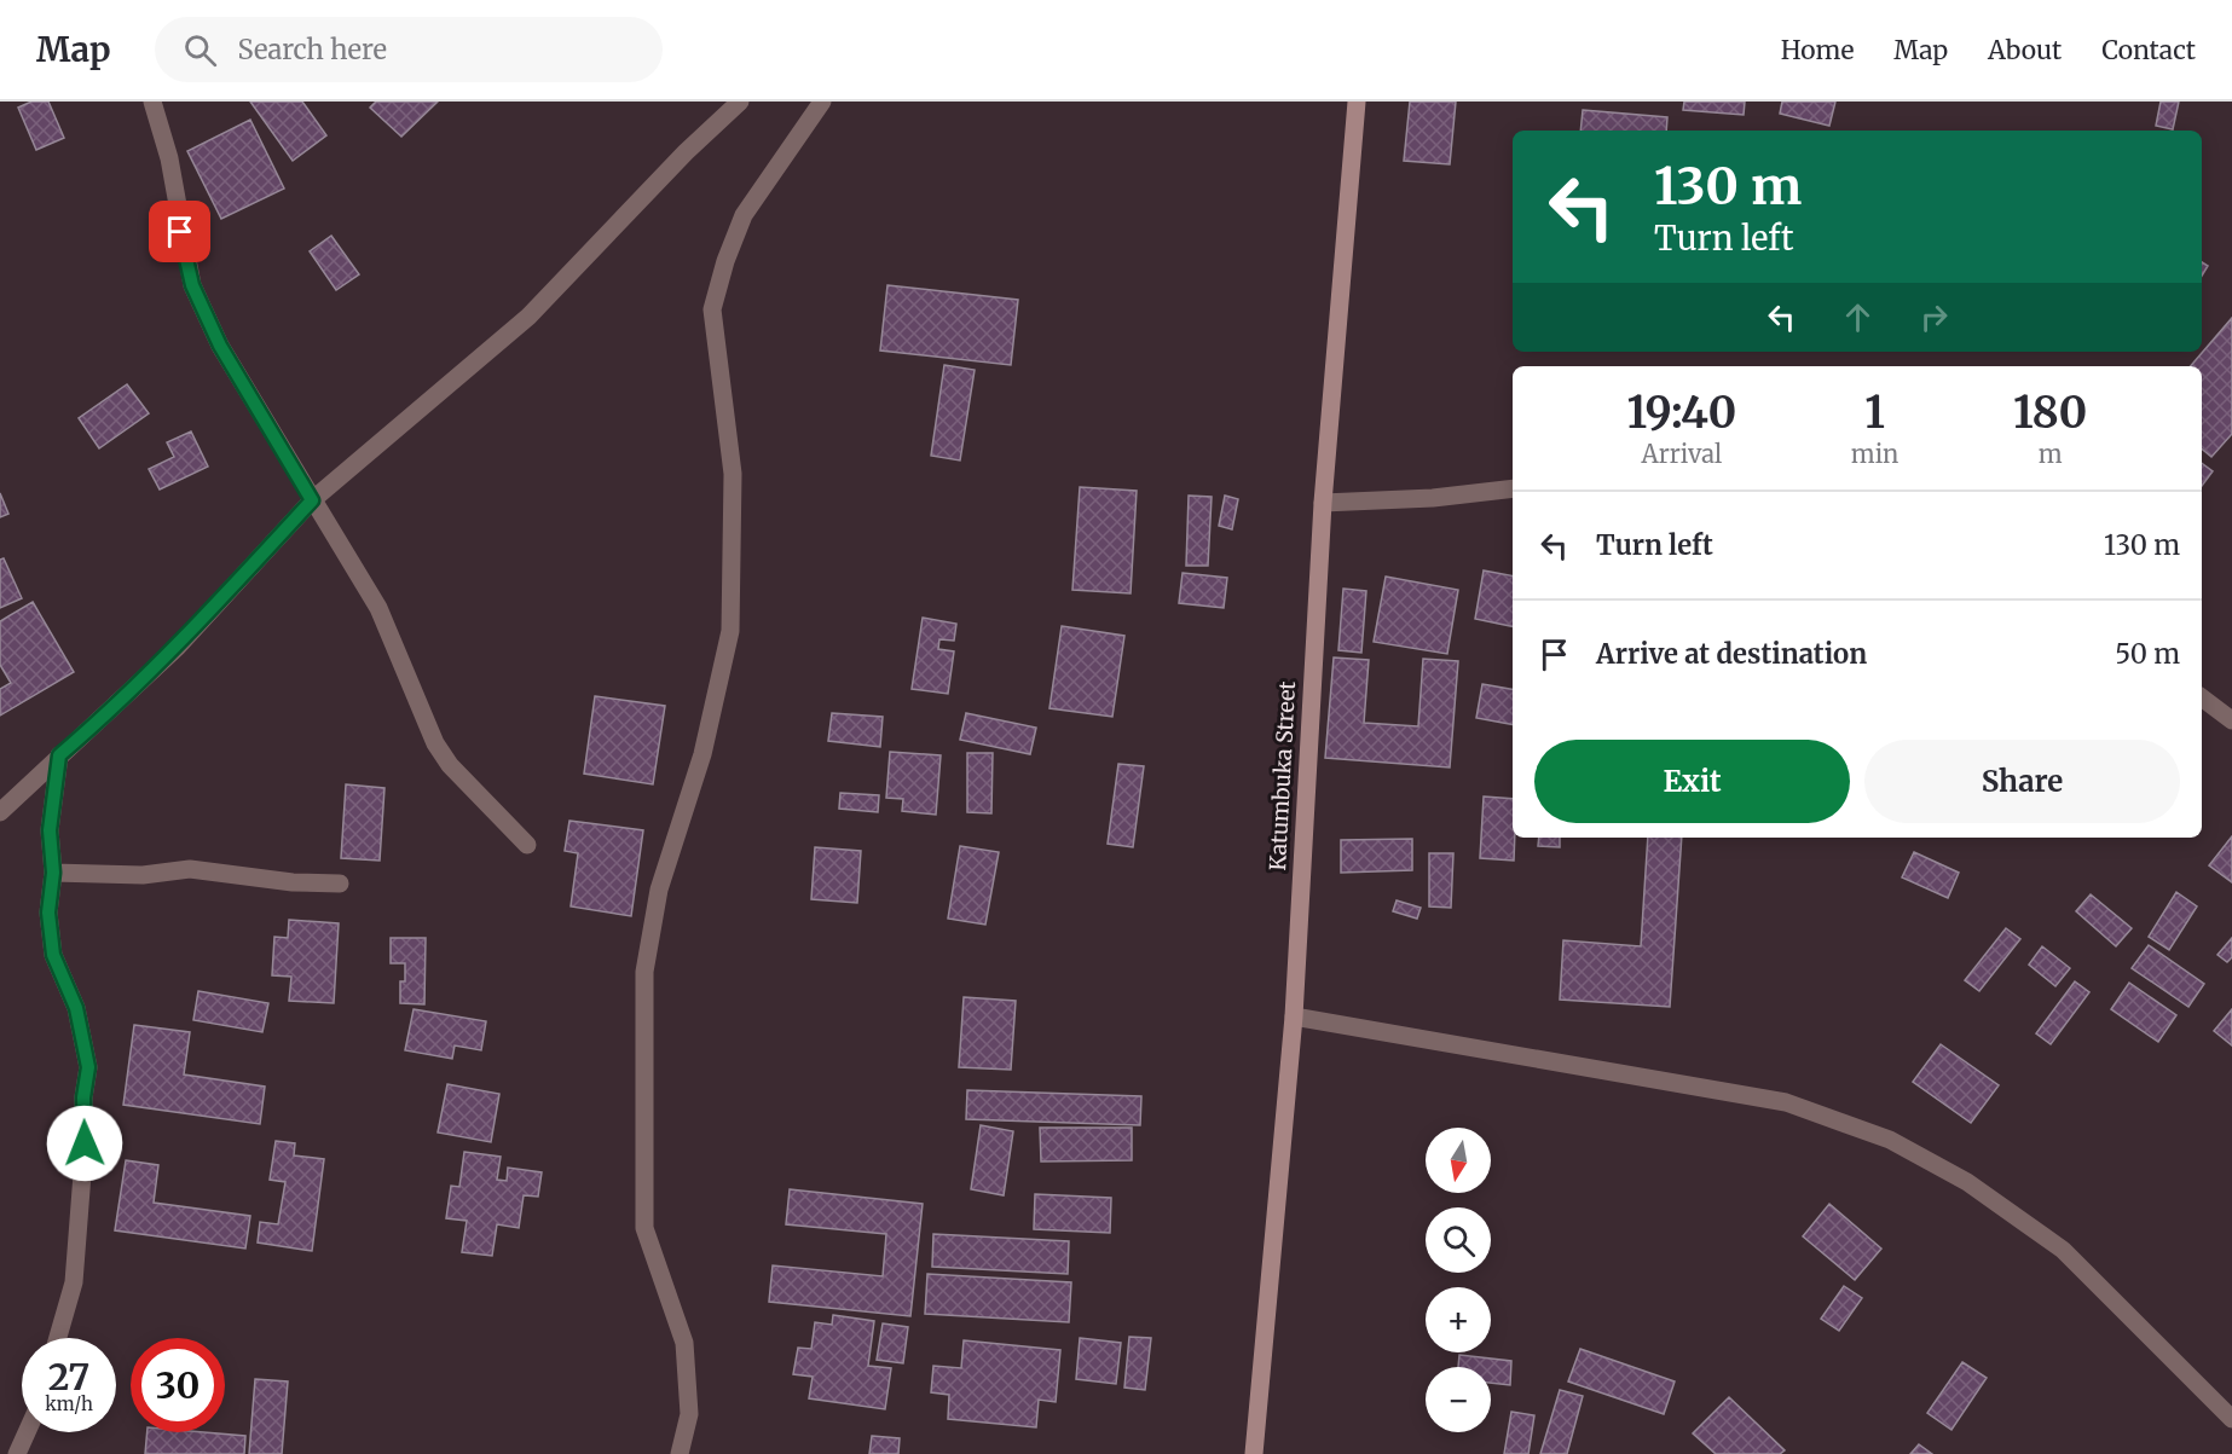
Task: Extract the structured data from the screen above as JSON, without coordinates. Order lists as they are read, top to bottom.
{
  "streets": {
    "main road": ["Katumbuka Street"]
  },
  "north": "bottom",
  "page": {
    "header": "Map",
    "search": "Search here",
    "nav": [
      "Home",
      "Map",
      "About",
      "Contact"
    ],
    "turn": ["130 m", "Turn left"],
    "eta": [
      "19:40",
      "Arrival",
      "1",
      "min",
      "180",
      "m"
    ],
    "list": [
      {
        "name": "Turn left",
        "value": "130 m"
      },
      {
        "name": "Arrive at destination",
        "value": "50 m"
      }
    ],
    "buttons": ["Exit", "Share"],
    "map_buttons": ["+", "−"],
    "speed": "27 km/h",
    "limit": "30"
  }
}
